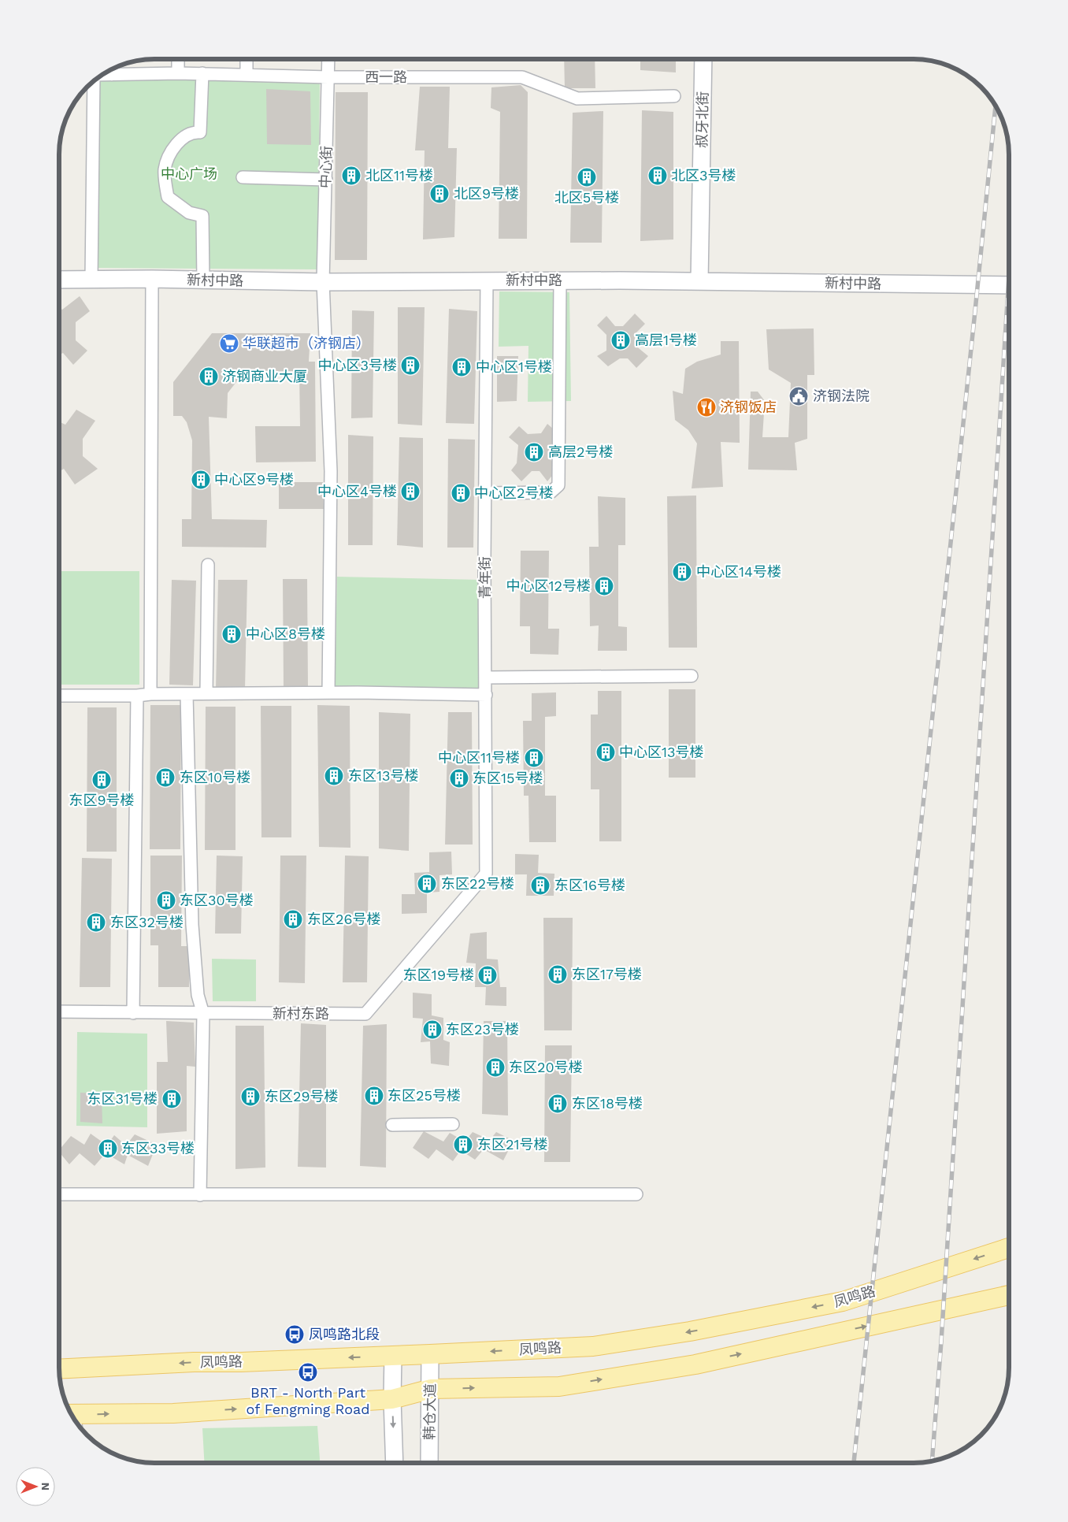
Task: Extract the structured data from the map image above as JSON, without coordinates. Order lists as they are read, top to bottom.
{
  "streets": {
    "main road": ["凤鸣路"],
    "street": [
      "西一路",
      "叔牙北街",
      "中心街",
      "新村中路",
      "青年街",
      "新村东路",
      "韩仓大道"
    ]
  },
  "crossings": [
    ["西一路", "中心街"],
    ["叔牙北街", "新村中路"],
    ["中心街", "新村中路"],
    ["新村中路", "青年街"],
    ["青年街", "新村东路"],
    ["凤鸣路", "韩仓大道"]
  ],
  "parks": ["中心广场"],
  "places": {
    "building": [
      "北区11号楼",
      "北区3号楼",
      "北区5号楼",
      "北区9号楼",
      "高层1号楼",
      "中心区3号楼",
      "中心区1号楼",
      "济钢商业大厦",
      "高层2号楼",
      "中心区9号楼",
      "中心区4号楼",
      "中心区2号楼",
      "中心区14号楼",
      "中心区12号楼",
      "中心区8号楼",
      "中心区13号楼",
      "中心区11号楼",
      "东区13号楼",
      "东区10号楼",
      "东区15号楼",
      "东区9号楼",
      "东区22号楼",
      "东区16号楼",
      "东区30号楼",
      "东区26号楼",
      "东区32号楼",
      "东区17号楼",
      "东区19号楼",
      "东区23号楼",
      "东区20号楼",
      "东区25号楼",
      "东区29号楼",
      "东区31号楼",
      "东区18号楼",
      "东区21号楼",
      "东区33号楼"
    ],
    "supermarket": ["华联超市（济钢店）"],
    "public building": ["济钢法院"],
    "restaurant": ["济钢饭店"],
    "bus stop": ["凤鸣路北段", "BRT - North Part of Fengming Road"]
  },
  "north": "right"
}
